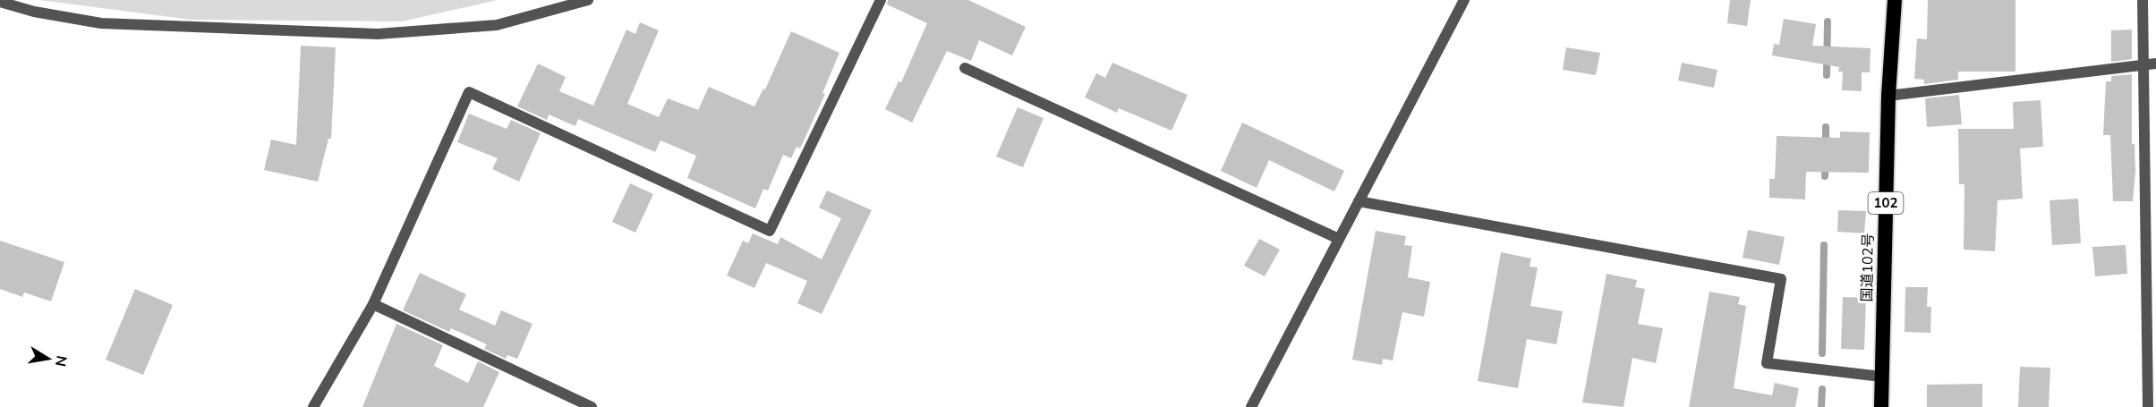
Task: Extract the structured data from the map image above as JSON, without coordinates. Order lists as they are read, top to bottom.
{
  "streets": {
    "highway": ["102", "国道102号"]
  },
  "north": "right"
}
